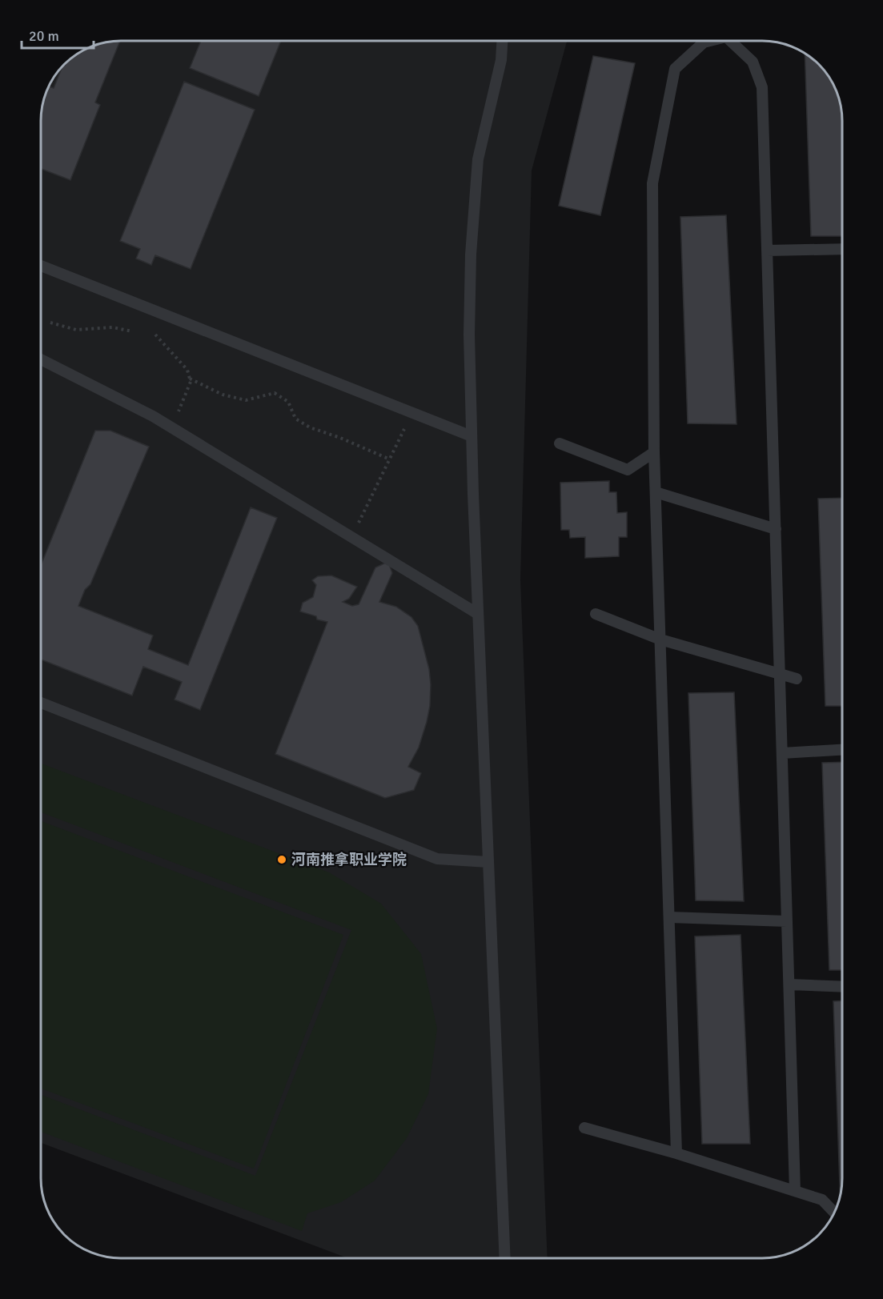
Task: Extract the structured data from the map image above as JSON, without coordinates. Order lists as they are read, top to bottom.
{
  "places": ["河南推拿职业学院"],
  "scale_bar": "20 m"
}
